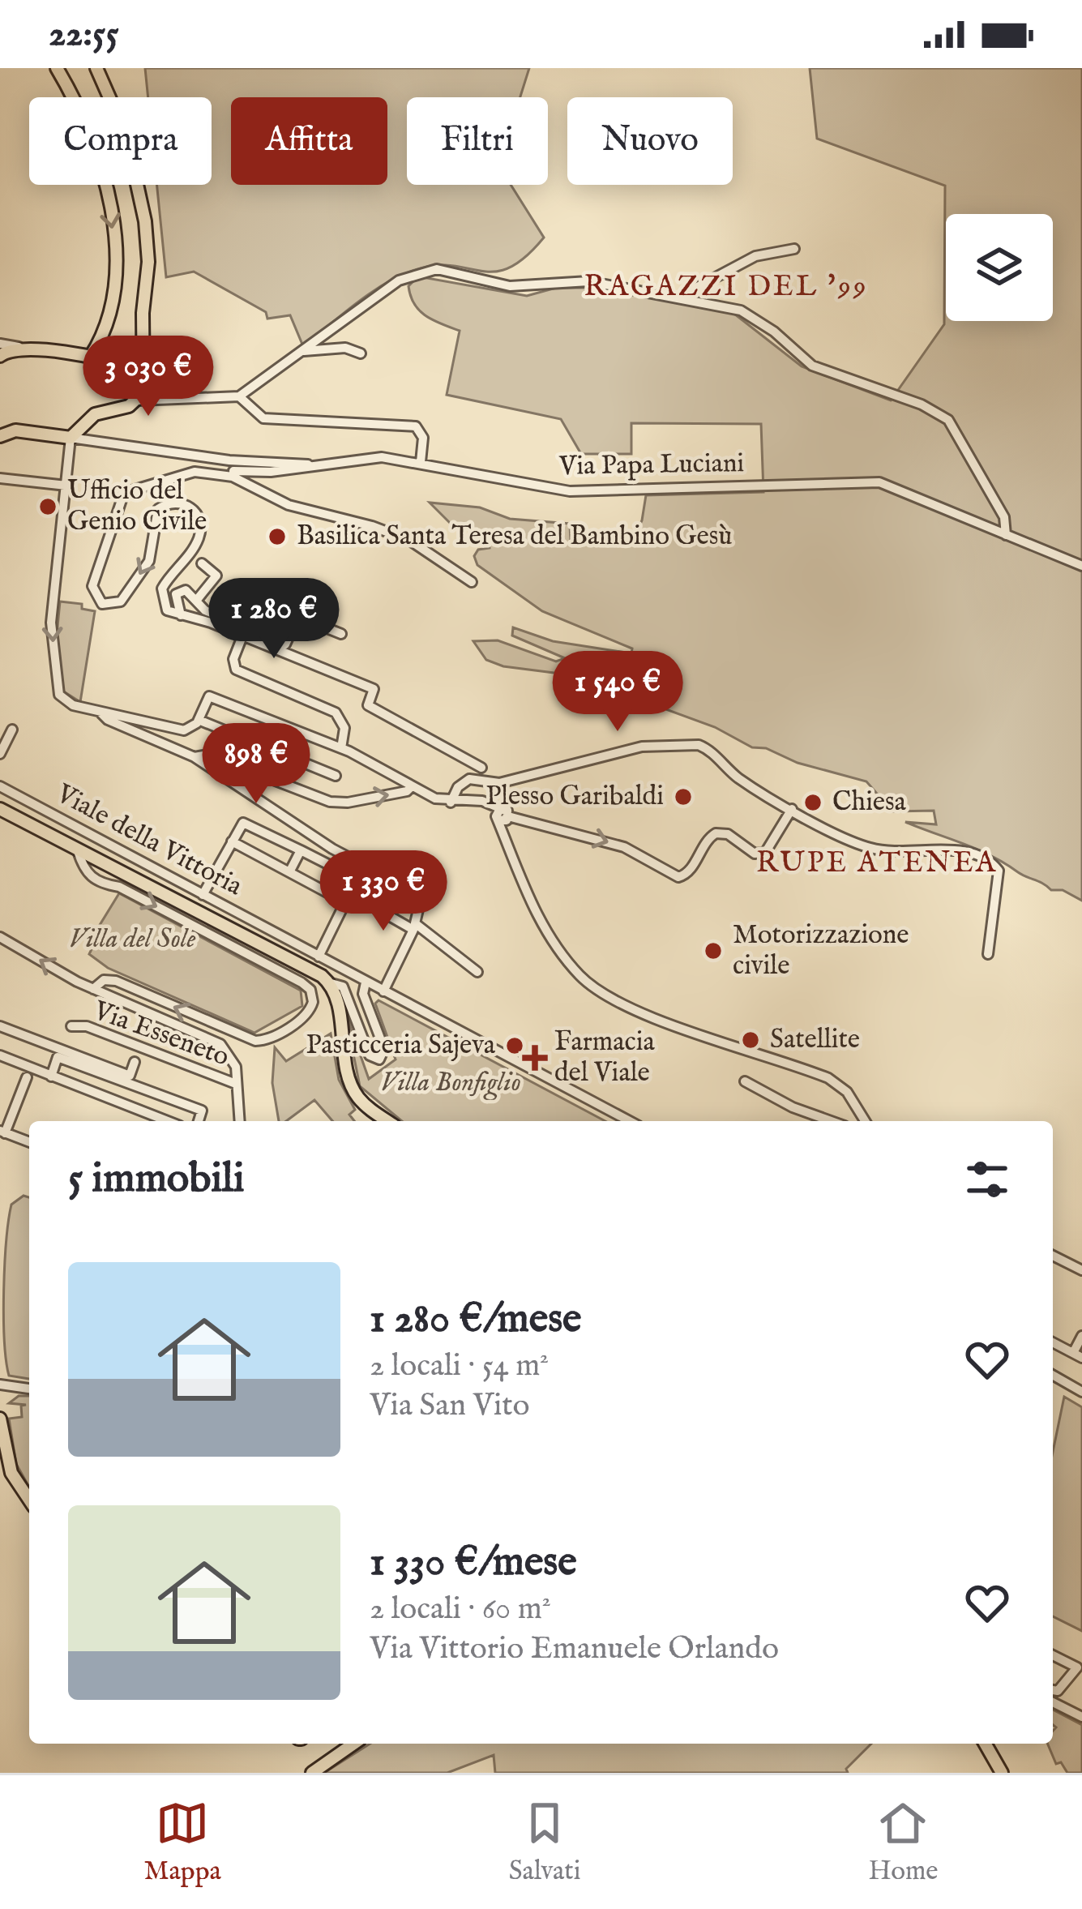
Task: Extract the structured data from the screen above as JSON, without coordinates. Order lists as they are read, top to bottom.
{
  "streets": {
    "street": ["Via Papa Luciani", "Viale della Vittoria", "Via Esseneto"]
  },
  "districts": ["RAGAZZI DEL '99", "RUPE ATENEA"],
  "parks": ["Villa del Sole", "Villa Bonfiglio"],
  "places": {
    "other": [
      "Ufficio del Genio Civile",
      "Basilica Santa Teresa del Bambino Gesù",
      "Plesso Garibaldi",
      "Chiesa",
      "Motorizzazione civile",
      "Satellite",
      "Pasticceria Sajeva"
    ],
    "health": ["Farmacia del Viale"]
  },
  "page": {
    "status": "22:55",
    "chip": [
      "Compra",
      "Affitta",
      "Filtri",
      "Nuovo"
    ],
    "price": [
      "3 030 €",
      "1 280 €",
      "1 540 €",
      "898 €",
      "1 330 €"
    ],
    "heading": "5 immobili",
    "list": [
      {
        "name": "1 280 €/mese",
        "note": "2 locali · 54 m² · Via San Vito"
      },
      {
        "name": "1 330 €/mese",
        "note": "2 locali · 60 m² · Via Vittorio Emanuele Orlando"
      }
    ],
    "tabs": ["Mappa", "Salvati", "Home"]
  }
}
